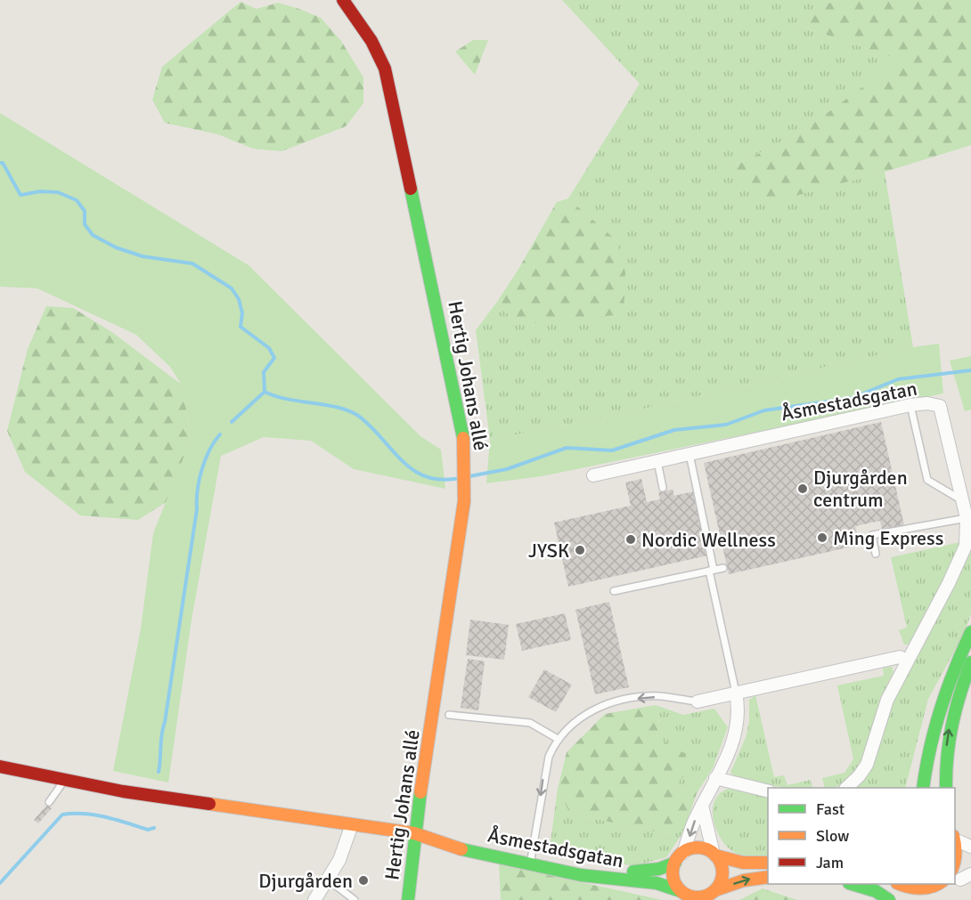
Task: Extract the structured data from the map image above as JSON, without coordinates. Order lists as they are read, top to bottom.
{
  "streets": {
    "street": ["Hertig Johans allé", "Åsmestadsgatan"]
  },
  "crossings": [
    ["Hertig Johans allé", "Åsmestadsgatan"]
  ],
  "places": [
    "Djurgården centrum",
    "Ming Express",
    "Nordic Wellness",
    "JYSK",
    "Djurgården"
  ],
  "legend": ["Fast", "Slow", "Jam"]
}
